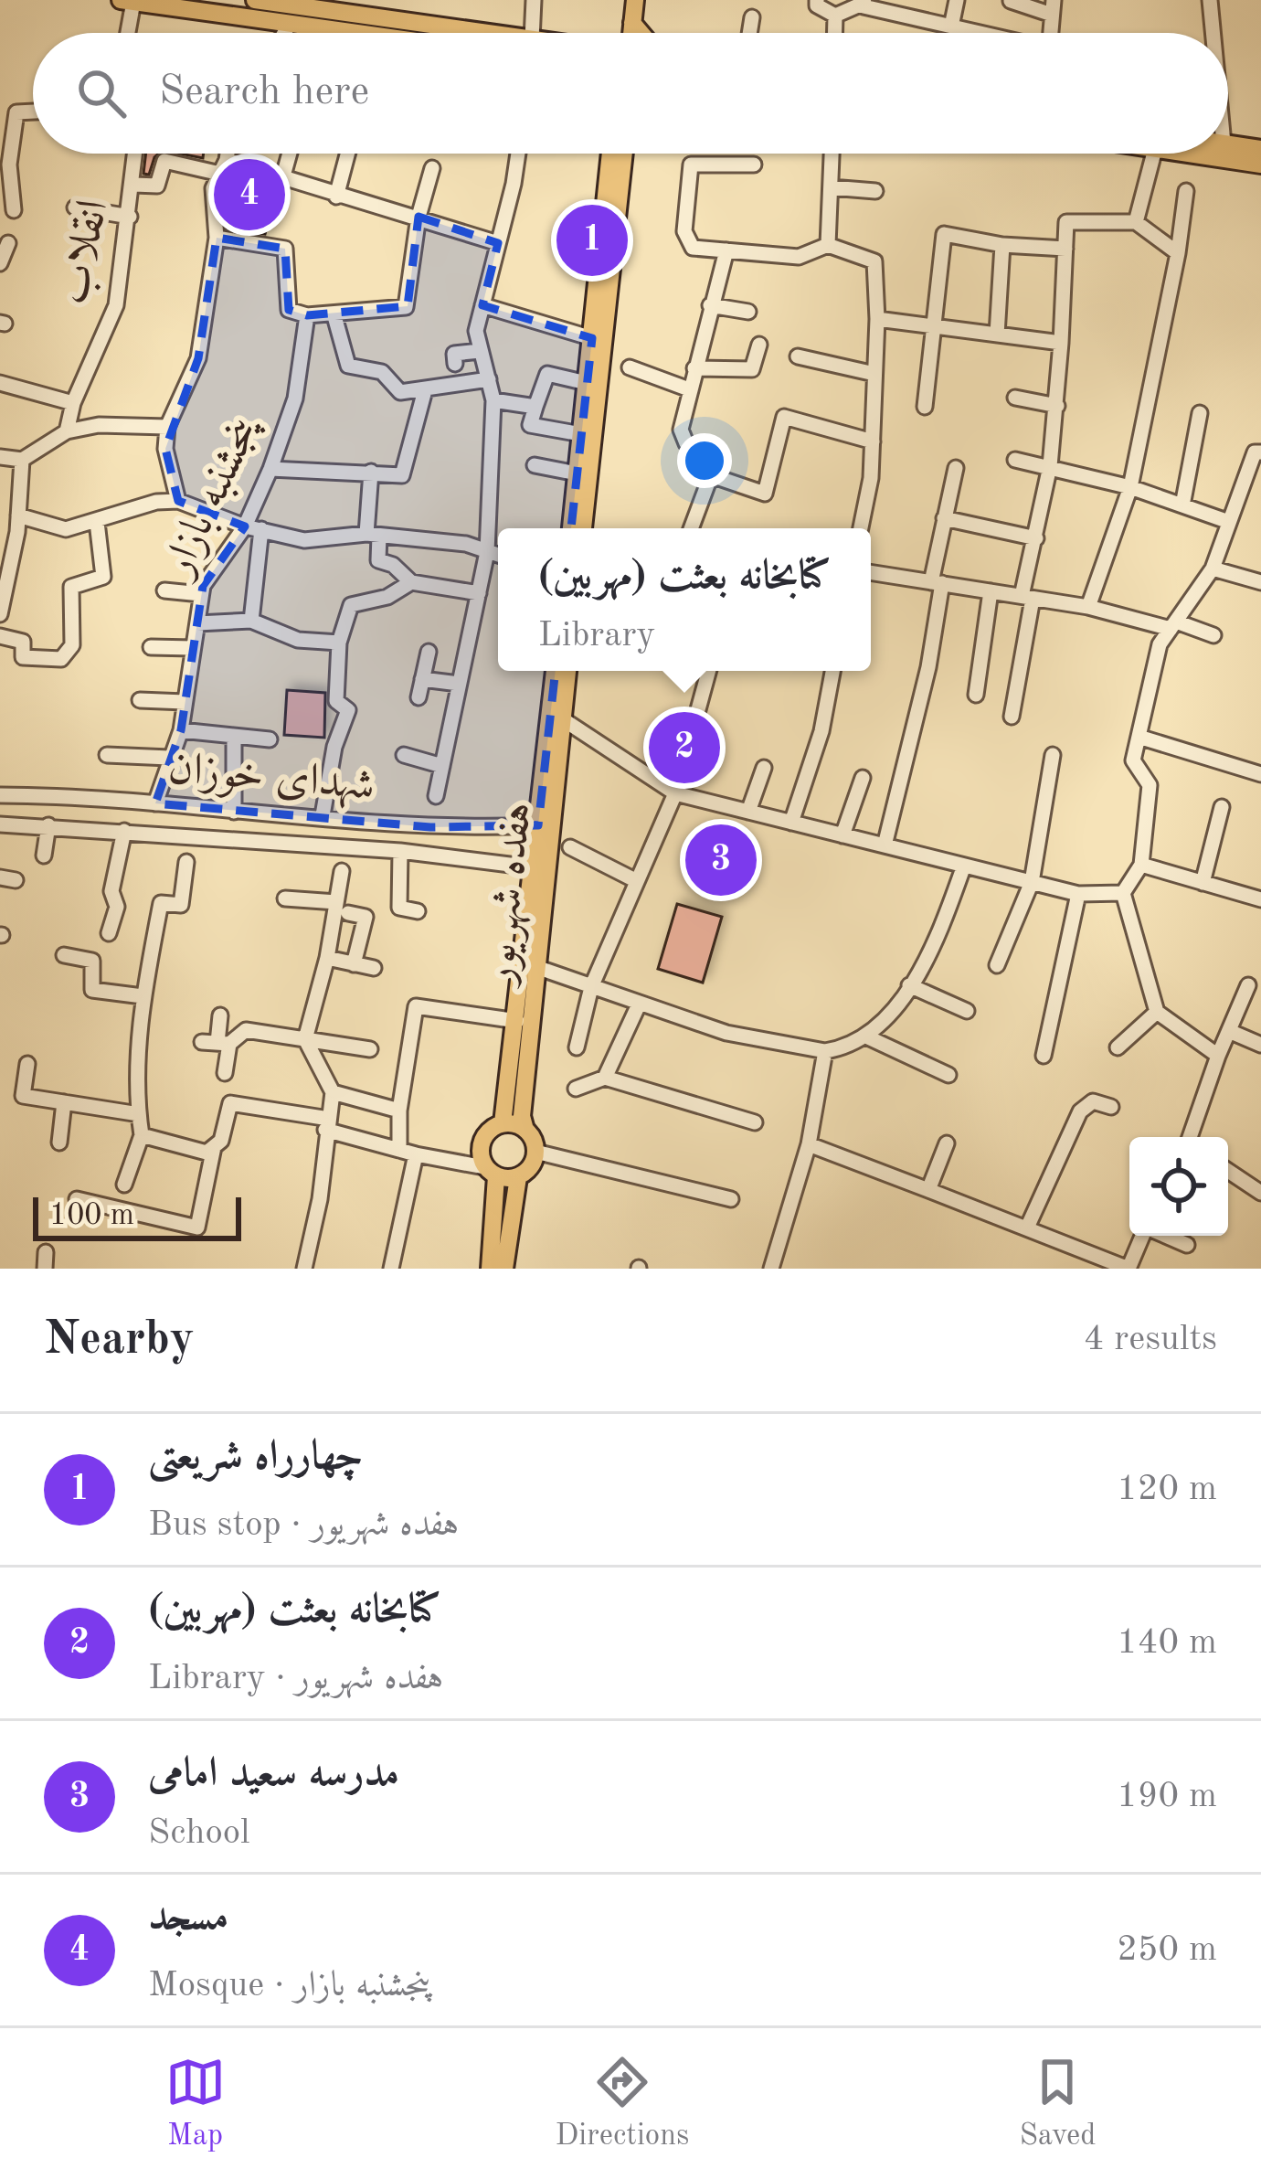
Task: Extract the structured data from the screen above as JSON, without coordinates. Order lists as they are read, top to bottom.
{
  "streets": {
    "main road": ["هفده شهریور"],
    "street": ["انقلاب", "پنجشنبه بازار", "شهدای خوزان"]
  },
  "crossings": [
    ["پنجشنبه بازار", "شهدای خوزان"],
    ["شهدای خوزان", "هفده شهریور"]
  ],
  "scale_bar": "100 m",
  "page": {
    "search": "Search here",
    "pins": [
      "4",
      "1",
      "2",
      "3"
    ],
    "popup": ["کتابخانه بعثت (مهربین)", "Library"],
    "scale": "100 m",
    "heading": ["Nearby", "4 results"],
    "list": [
      {
        "mark": "1",
        "name": "چهارراه شریعتی",
        "note": "Bus stop · هفده شهریور",
        "value": "120 m"
      },
      {
        "mark": "2",
        "name": "کتابخانه بعثت (مهربین)",
        "note": "Library · هفده شهریور",
        "value": "140 m"
      },
      {
        "mark": "3",
        "name": "مدرسه سعید امامی",
        "note": "School",
        "value": "190 m"
      },
      {
        "mark": "4",
        "name": "مسجد",
        "note": "Mosque · پنجشنبه بازار",
        "value": "250 m"
      }
    ],
    "nav": ["Map", "Directions", "Saved"]
  }
}
